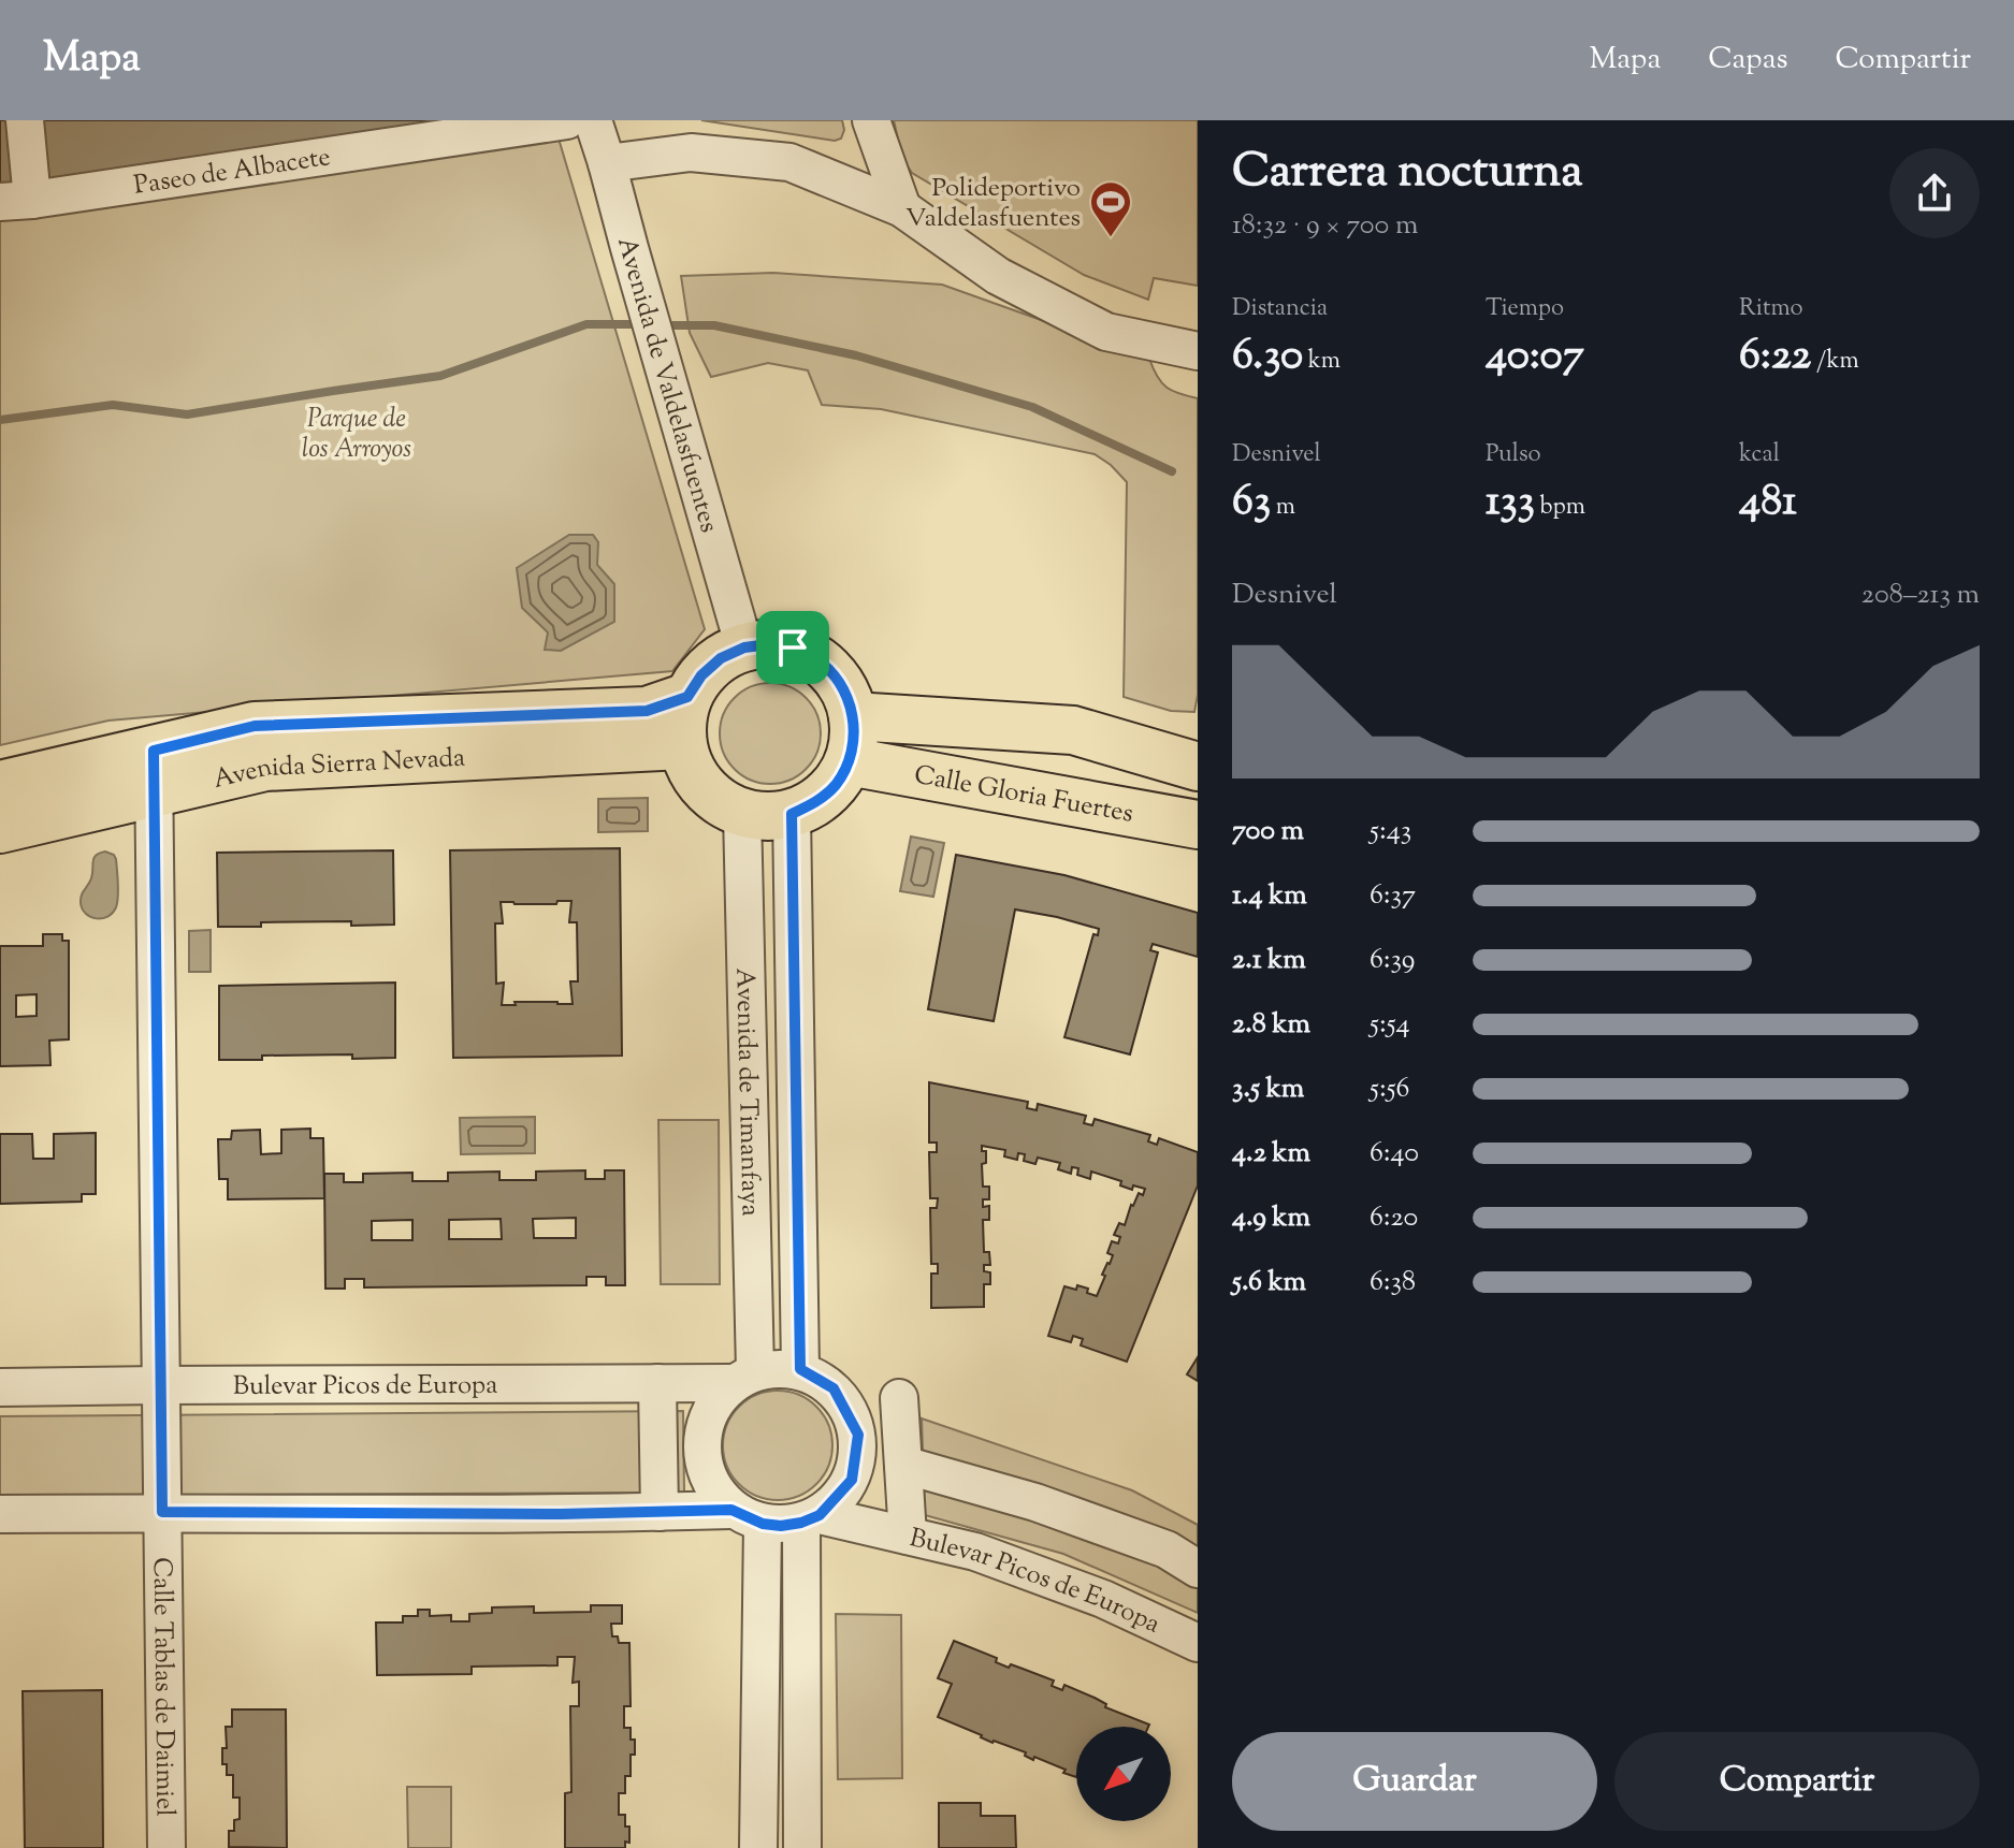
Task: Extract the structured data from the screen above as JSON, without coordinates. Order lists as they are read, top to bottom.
{
  "streets": {
    "main road": ["Avenida Sierra Nevada", "Calle Gloria Fuertes"],
    "street": [
      "Paseo de Albacete",
      "Avenida de Valdelasfuentes",
      "Avenida de Timanfaya",
      "Bulevar Picos de Europa",
      "Calle Tablas de Daimiel"
    ]
  },
  "crossings": [
    ["Avenida de Valdelasfuentes", "Avenida Sierra Nevada"],
    ["Avenida de Valdelasfuentes", "Calle Gloria Fuertes"],
    ["Avenida de Valdelasfuentes", "Avenida de Timanfaya"],
    ["Avenida Sierra Nevada", "Calle Gloria Fuertes"],
    ["Avenida Sierra Nevada", "Avenida de Timanfaya"],
    ["Avenida Sierra Nevada", "Calle Tablas de Daimiel"],
    ["Calle Gloria Fuertes", "Avenida de Timanfaya"],
    ["Avenida de Timanfaya", "Bulevar Picos de Europa"],
    ["Bulevar Picos de Europa", "Calle Tablas de Daimiel"]
  ],
  "parks": ["Parque de los Arroyos"],
  "places": {
    "sports": ["Polideportivo Valdelasfuentes"]
  },
  "north": "bottom left",
  "page": {
    "header": "Mapa",
    "nav": ["Mapa", "Capas", "Compartir"],
    "heading": ["Carrera nocturna", "18:32 · 9 × 700 m"],
    "stats": [
      ["Distancia", "6.30 km"],
      ["Tiempo", "40:07"],
      ["Ritmo", "6:22 /km"],
      ["Desnivel", "63 m"],
      ["Pulso", "133 bpm"],
      ["kcal", "481"]
    ],
    "chart": ["Desnivel", "208–213 m"],
    "list": [
      {
        "name": "700 m",
        "note": "5:43"
      },
      {
        "name": "1.4 km",
        "note": "6:37"
      },
      {
        "name": "2.1 km",
        "note": "6:39"
      },
      {
        "name": "2.8 km",
        "note": "5:54"
      },
      {
        "name": "3.5 km",
        "note": "5:56"
      },
      {
        "name": "4.2 km",
        "note": "6:40"
      },
      {
        "name": "4.9 km",
        "note": "6:20"
      },
      {
        "name": "5.6 km",
        "note": "6:38"
      }
    ],
    "buttons": ["Guardar", "Compartir"]
  }
}
